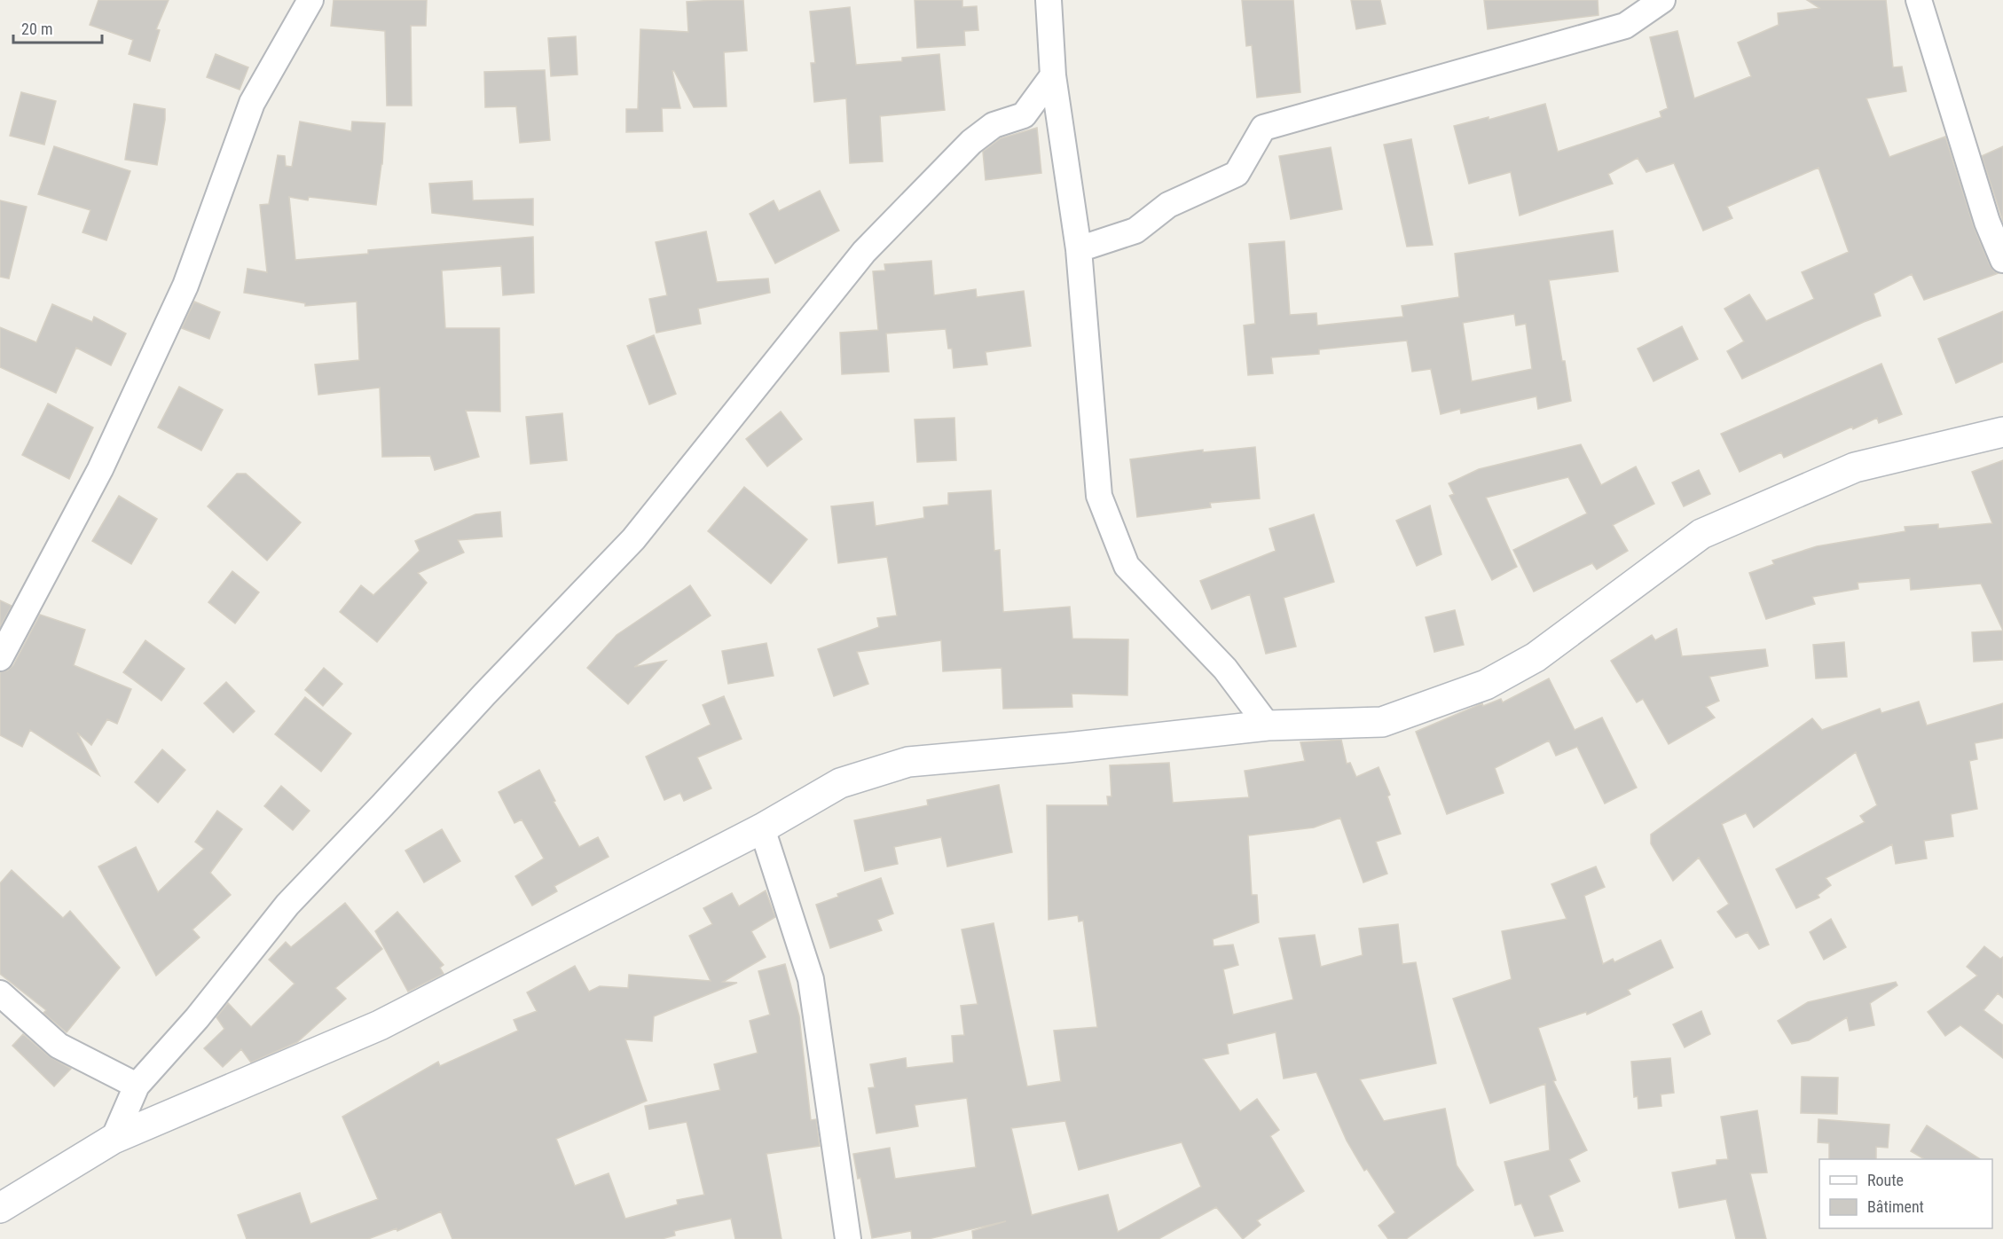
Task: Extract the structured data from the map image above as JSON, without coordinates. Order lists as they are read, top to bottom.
{
  "legend": ["Route", "Bâtiment"],
  "scale_bar": "20 m"
}
